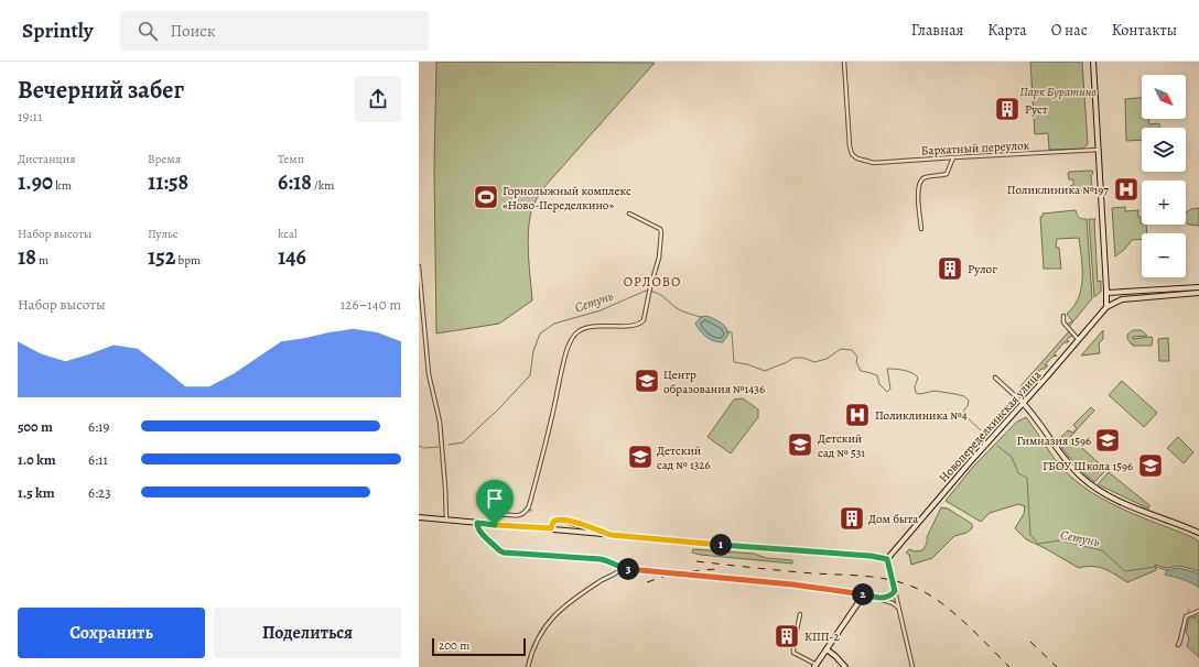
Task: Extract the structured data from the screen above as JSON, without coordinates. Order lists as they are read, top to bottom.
{
  "streets": {
    "main road": ["Новопеределкинская улица"],
    "street": ["Бархатный переулок"]
  },
  "districts": ["ОРЛОВО"],
  "water": ["Сетунь"],
  "parks": ["Парк Буратино"],
  "places": {
    "building": [
      "Руст",
      "Рулог",
      "Дом быта",
      "КПП-2"
    ],
    "hospital": ["Поликлиника №197", "Поликлиника №4"],
    "sports": ["Горнолыжный комплекс «Ново-Переделкино»"],
    "school or university": [
      "Центр образования №1436",
      "Гимназия 1596",
      "Детский сад № 531",
      "Детский сад № 1326",
      "ГБОУ Школа 1596"
    ]
  },
  "scale_bar": "200 m",
  "north": "bottom right",
  "page": {
    "header": "Sprintly",
    "search": "Поиск",
    "nav": [
      "Главная",
      "Карта",
      "О нас",
      "Контакты"
    ],
    "heading": ["Вечерний забег", "19:11"],
    "map_buttons": ["+", "−"],
    "stats": [
      ["Дистанция", "1.90 km"],
      ["Время", "11:58"],
      ["Темп", "6:18 /km"],
      ["Набор высоты", "18 m"],
      ["Пульс", "152 bpm"],
      ["kcal", "146"]
    ],
    "chart": ["Набор высоты", "126–140 m"],
    "list": [
      {
        "name": "500 m",
        "note": "6:19"
      },
      {
        "name": "1.0 km",
        "note": "6:11"
      },
      {
        "name": "1.5 km",
        "note": "6:23"
      }
    ],
    "pins": ["1", "3", "2"],
    "buttons": ["Сохранить", "Поделиться"],
    "scale": "200 m"
  }
}
